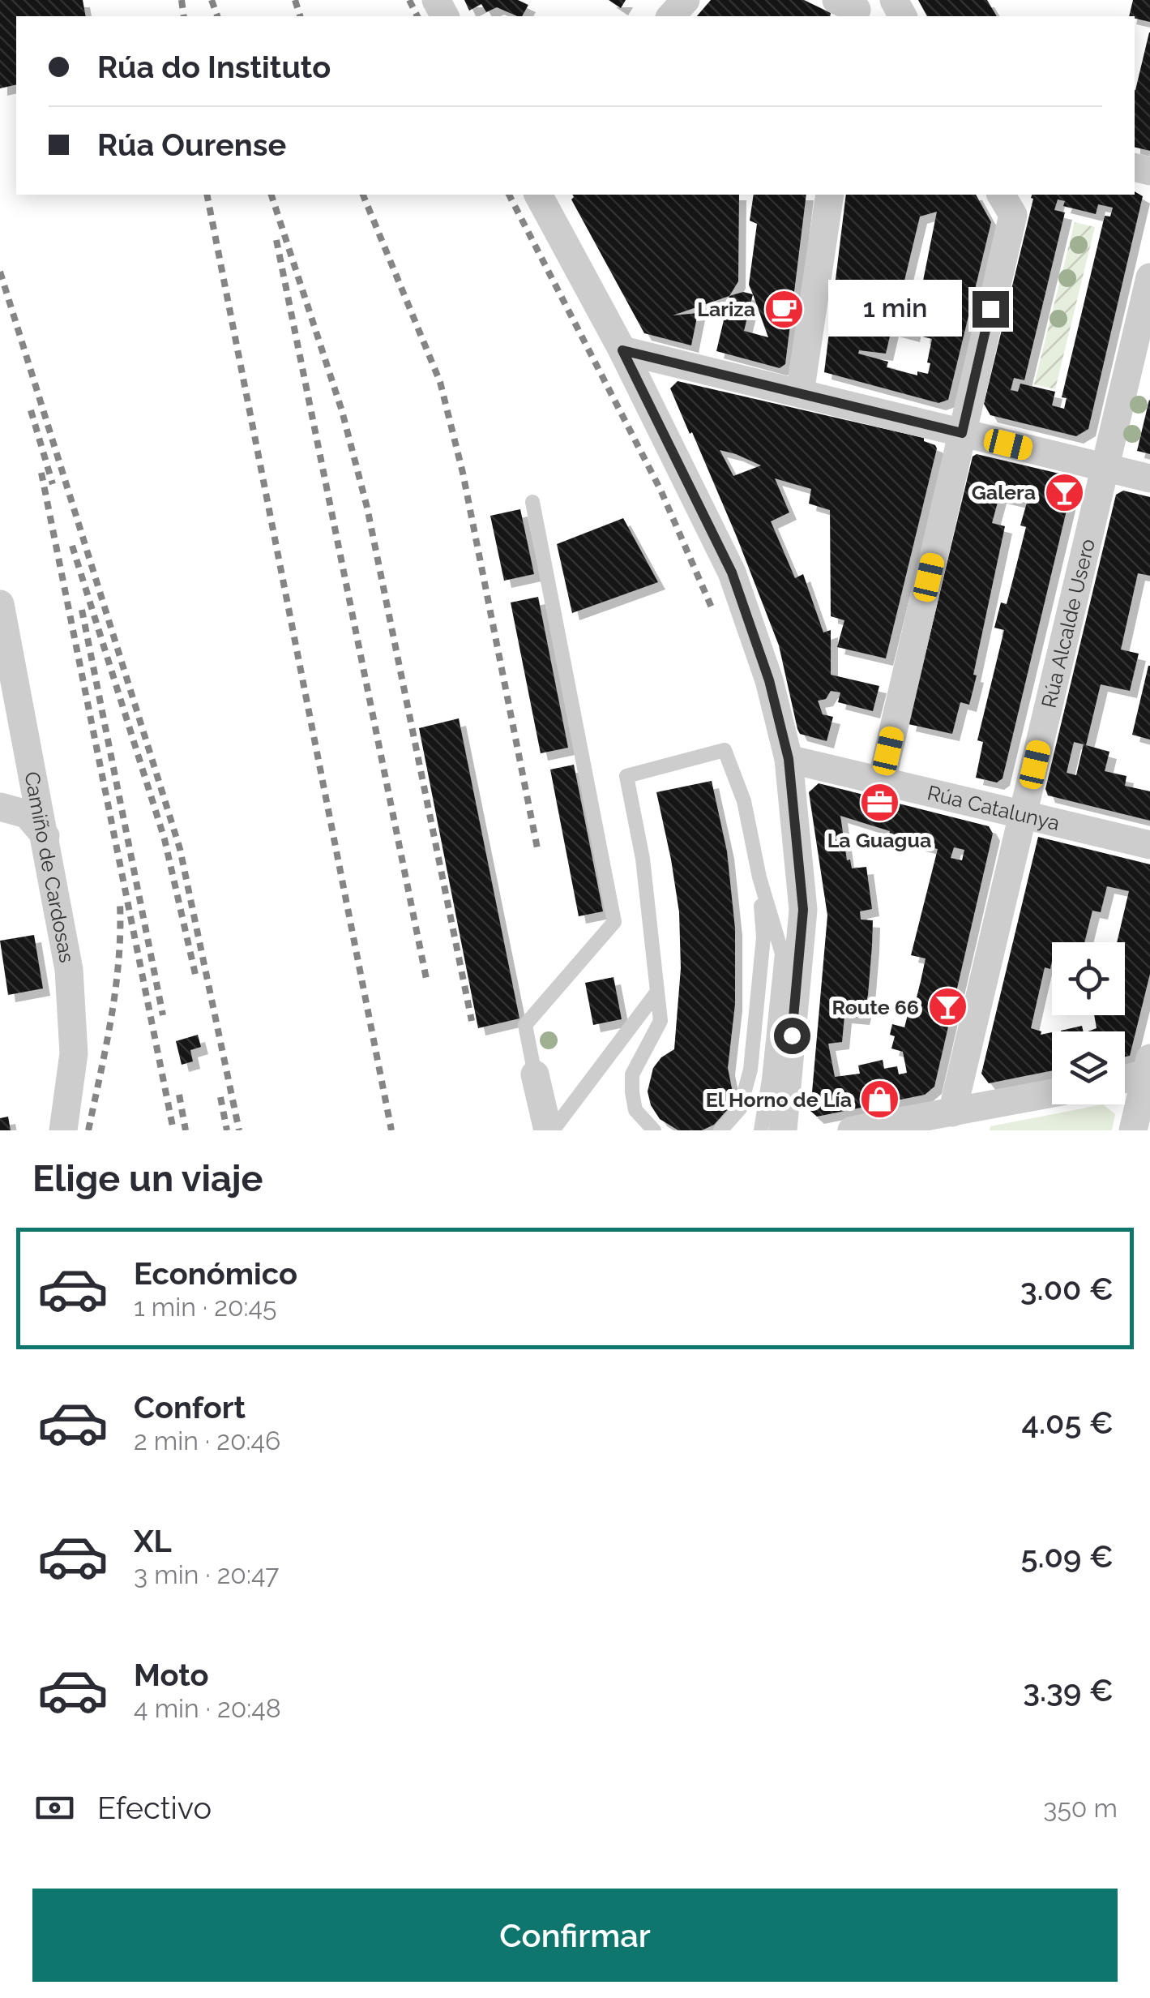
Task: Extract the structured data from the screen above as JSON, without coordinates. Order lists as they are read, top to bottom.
{
  "streets": {
    "street": ["Rúa Alcalde Usero", "Rúa Catalunya", "Camiño de Cardosas"]
  },
  "crossings": [
    ["Rúa Alcalde Usero", "Rúa Catalunya"]
  ],
  "places": {
    "cafe": ["Lariza"],
    "bar": ["Galera", "Route 66"],
    "office": ["La Guagua"],
    "shop": ["El Horno de Lía"]
  },
  "page": {
    "banner": ["Rúa do Instituto", "Rúa Ourense"],
    "bubble": "1 min",
    "heading": "Elige un viaje",
    "list": [
      {
        "name": "Económico",
        "note": "1 min · 20:45",
        "value": "3.00 €"
      },
      {
        "name": "Confort",
        "note": "2 min · 20:46",
        "value": "4.05 €"
      },
      {
        "name": "XL",
        "note": "3 min · 20:47",
        "value": "5.09 €"
      },
      {
        "name": "Moto",
        "note": "4 min · 20:48",
        "value": "3.39 €"
      }
    ],
    "pay": ["Efectivo", "350 m"],
    "buttons": "Confirmar"
  }
}
